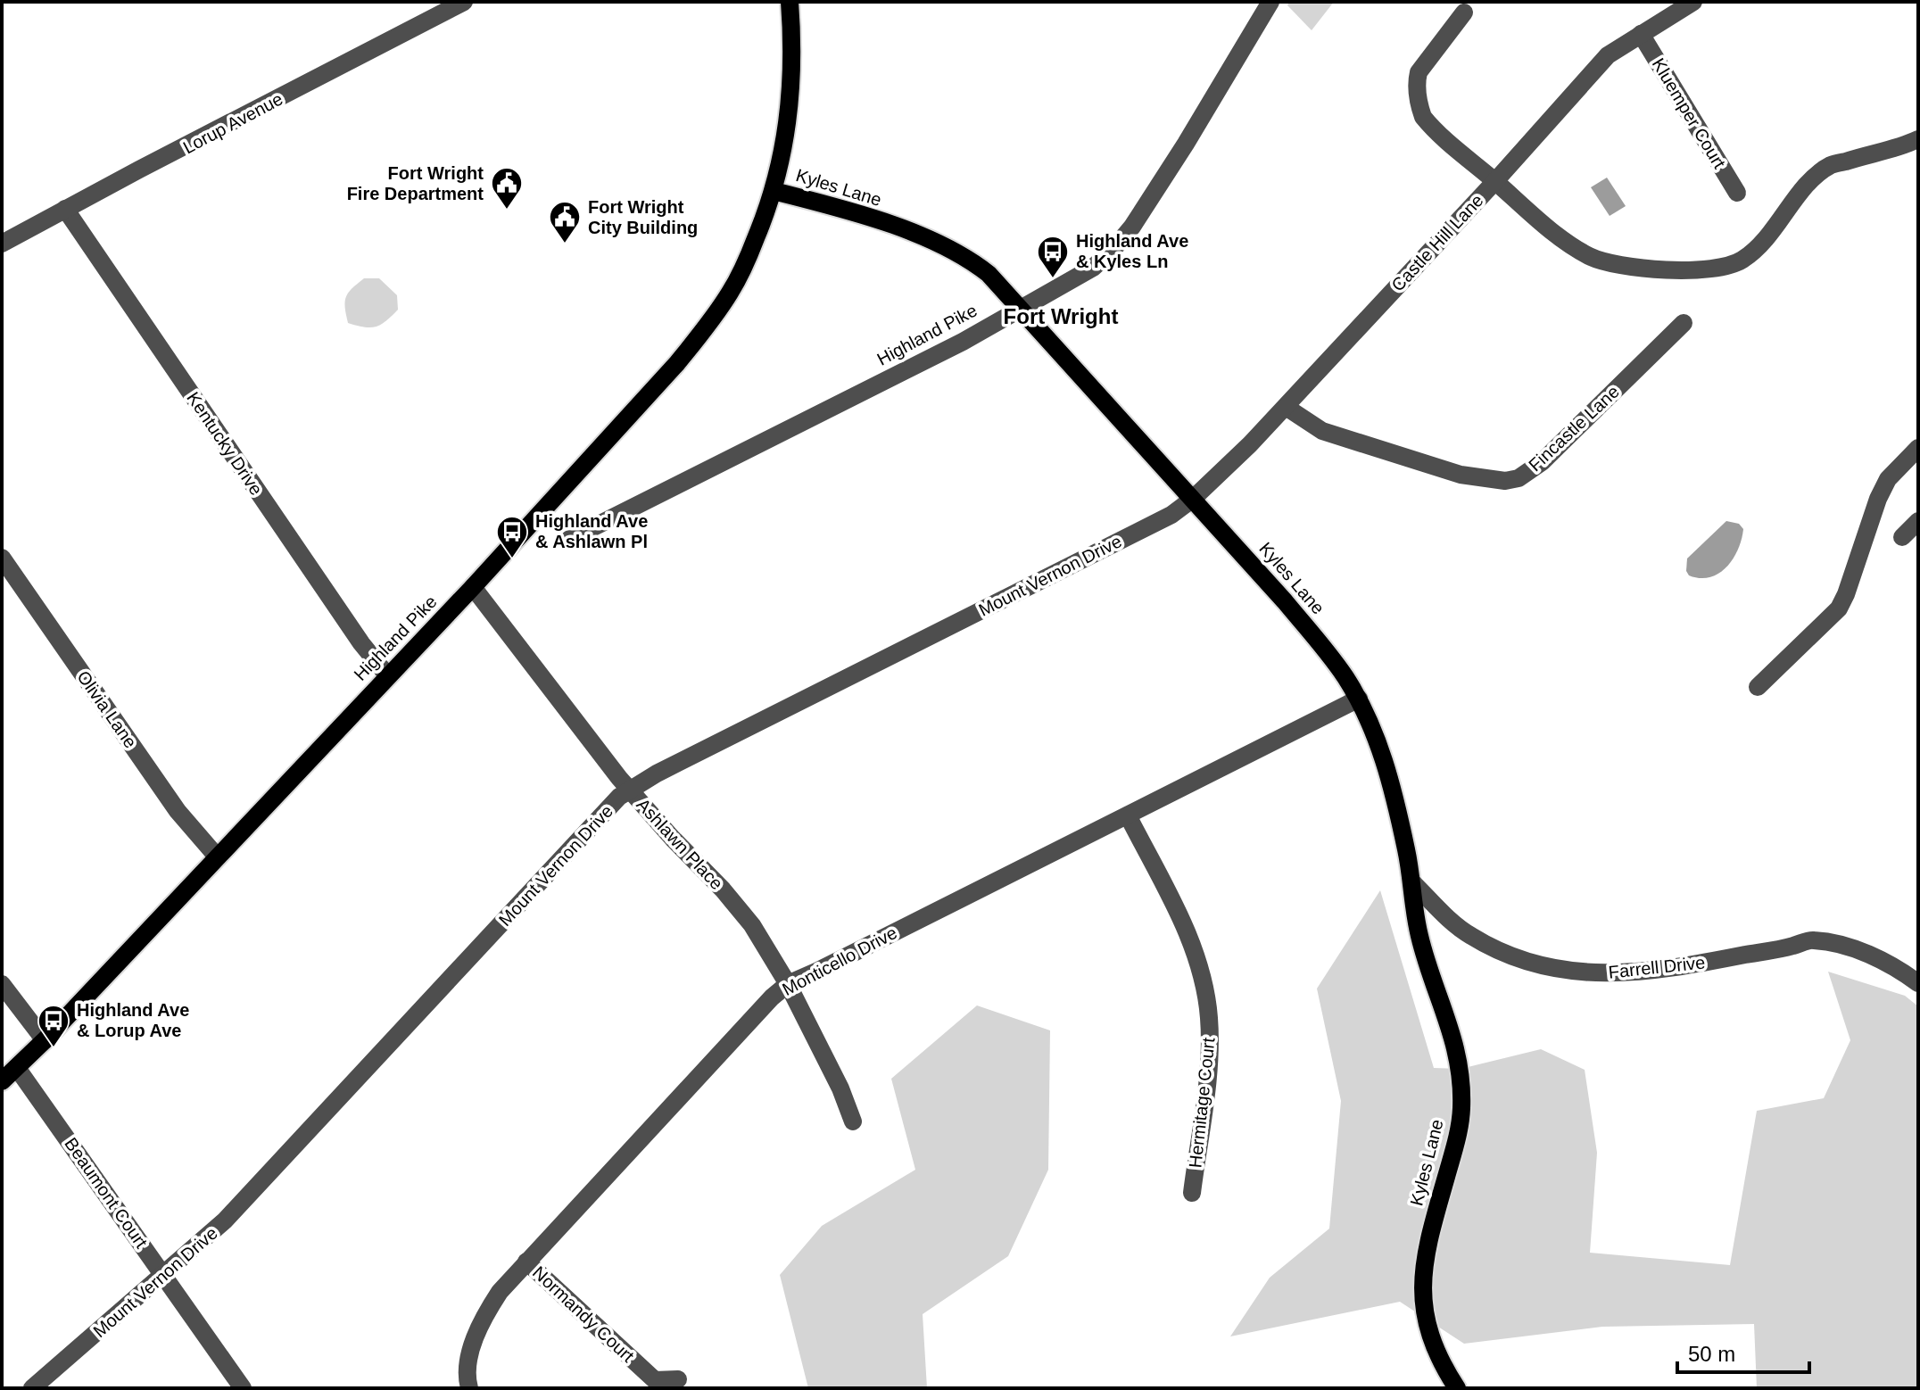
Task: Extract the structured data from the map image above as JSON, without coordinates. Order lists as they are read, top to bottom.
{
  "streets": {
    "main road": ["Kyles Lane", "Highland Pike"],
    "street": [
      "Kluemper Court",
      "Lorup Avenue",
      "Castle Hill Lane",
      "Fincastle Lane",
      "Kentucky Drive",
      "Mount Vernon Drive",
      "Olivia Lane",
      "Ashlawn Place",
      "Monticello Drive",
      "Farrell Drive",
      "Hermitage Court",
      "Beaumont Court",
      "Normandy Court"
    ]
  },
  "crossings": [
    ["Kluemper Court", "Castle Hill Lane"],
    ["Lorup Avenue", "Kentucky Drive"],
    ["Kyles Lane", "Castle Hill Lane"],
    ["Kyles Lane", "Highland Pike"],
    ["Kyles Lane", "Mount Vernon Drive"],
    ["Kyles Lane", "Monticello Drive"],
    ["Kyles Lane", "Farrell Drive"],
    ["Castle Hill Lane", "Fincastle Lane"],
    ["Castle Hill Lane", "Mount Vernon Drive"],
    ["Highland Pike", "Kentucky Drive"],
    ["Highland Pike", "Olivia Lane"],
    ["Highland Pike", "Ashlawn Place"],
    ["Highland Pike", "Beaumont Court"],
    ["Mount Vernon Drive", "Ashlawn Place"],
    ["Mount Vernon Drive", "Beaumont Court"],
    ["Ashlawn Place", "Monticello Drive"],
    ["Monticello Drive", "Hermitage Court"],
    ["Monticello Drive", "Normandy Court"]
  ],
  "districts": ["Fort Wright"],
  "places": {
    "public building": ["Fort Wright Fire Department", "Fort Wright City Building"],
    "bus stop": ["Highland Ave & Kyles Ln", "Highland Ave & Ashlawn Pl", "Highland Ave & Lorup Ave"]
  },
  "scale_bar": "50 m"
}
